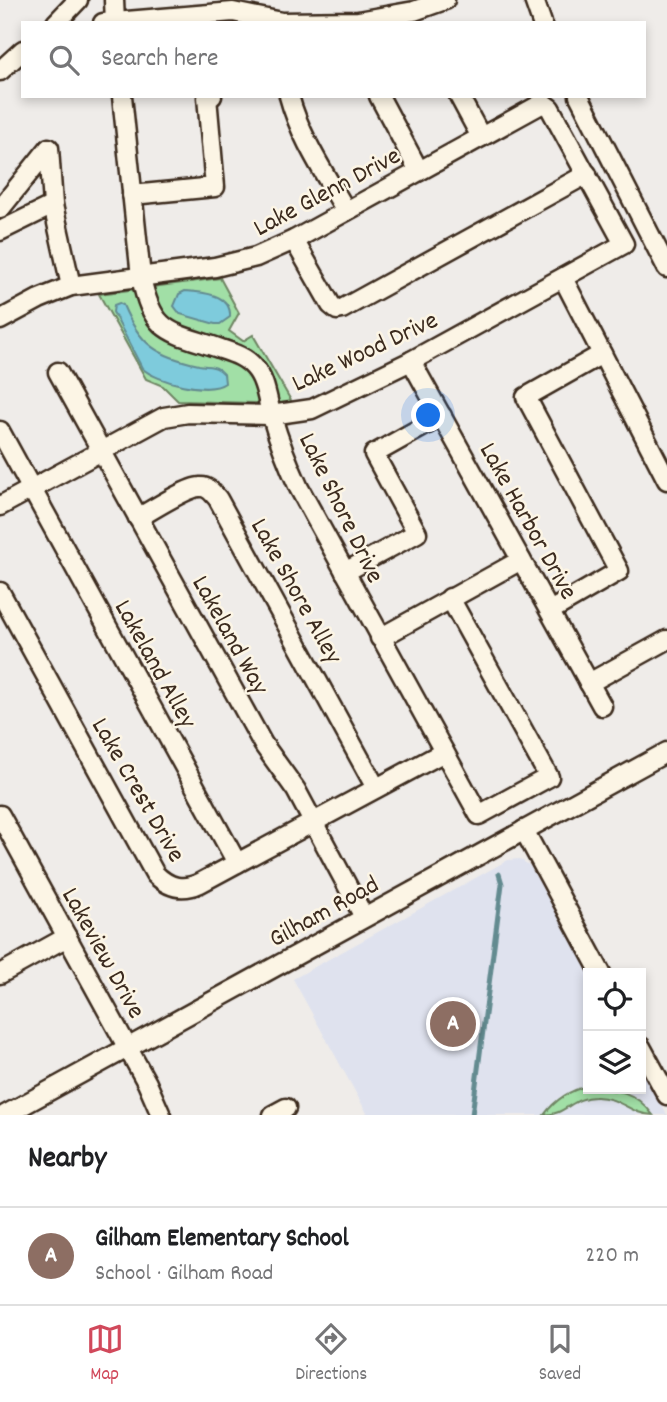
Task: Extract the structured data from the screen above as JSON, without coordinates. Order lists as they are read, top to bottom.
{
  "streets": {
    "street": [
      "Lake Glenn Drive",
      "Lake Wood Drive",
      "Lake Shore Drive",
      "Lake Harbor Drive",
      "Lake Shore Alley",
      "Lakeland Way",
      "Lakeland Alley",
      "Lake Crest Drive",
      "Gilham Road",
      "Lakeview Drive"
    ]
  },
  "crossings": [
    ["Lake Glenn Drive", "Lake Wood Drive"],
    ["Lake Glenn Drive", "Lake Shore Drive"],
    ["Lake Wood Drive", "Lake Shore Drive"],
    ["Lake Wood Drive", "Lake Harbor Drive"],
    ["Lake Wood Drive", "Lakeland Way"],
    ["Lake Wood Drive", "Lakeland Alley"],
    ["Lake Shore Drive", "Lake Crest Drive"],
    ["Lake Shore Alley", "Lakeland Way"],
    ["Lake Shore Alley", "Lake Crest Drive"],
    ["Lakeland Way", "Lake Crest Drive"],
    ["Lakeland Way", "Gilham Road"],
    ["Lakeland Alley", "Lake Crest Drive"],
    ["Gilham Road", "Lakeview Drive"]
  ],
  "page": {
    "search": "Search here",
    "pins": "A",
    "heading": "Nearby",
    "list": [
      {
        "mark": "A",
        "name": "Gilham Elementary School",
        "note": "School · Gilham Road",
        "value": "220 m"
      }
    ],
    "nav": ["Map", "Directions", "Saved"]
  }
}
